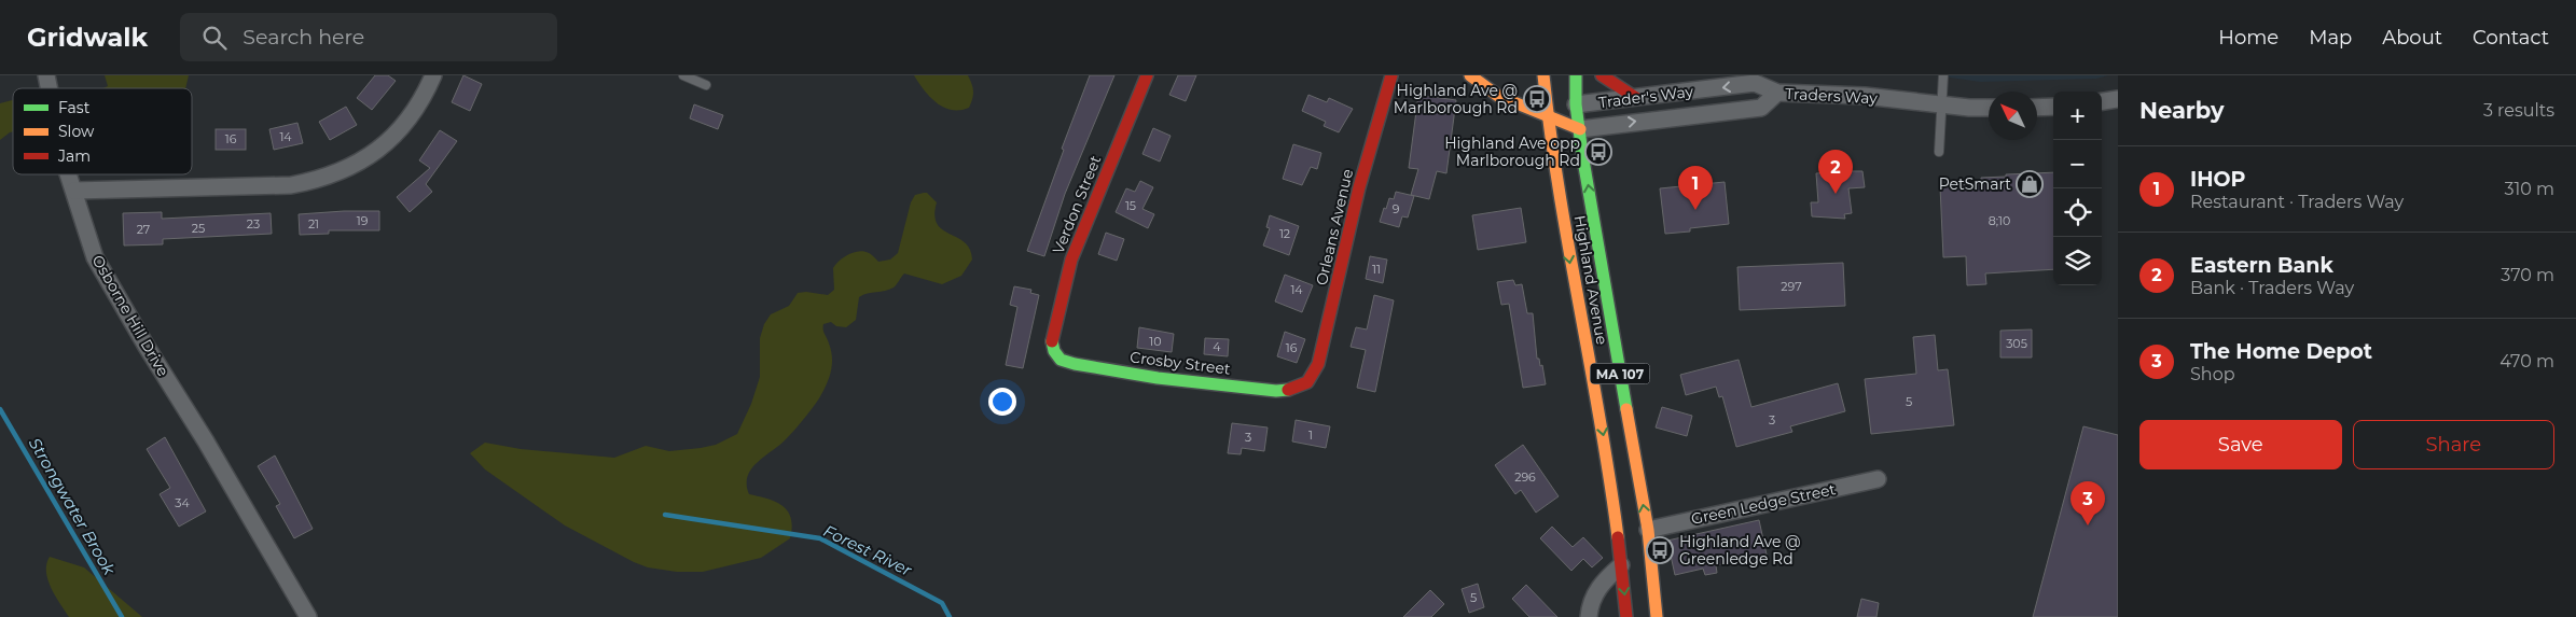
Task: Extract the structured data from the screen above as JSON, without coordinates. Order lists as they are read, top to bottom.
{
  "streets": {
    "main road": [
      "Traders Way",
      "Verdon Street",
      "Orleans Avenue",
      "Highland Avenue",
      "Crosby Street",
      "MA 107"
    ],
    "street": ["Trader's Way", "Osborne Hill Drive", "Green Ledge Street"]
  },
  "crossings": [
    ["Traders Way", "Trader's Way"],
    ["Traders Way", "Highland Avenue"],
    ["Trader's Way", "Highland Avenue"],
    ["Verdon Street", "Crosby Street"],
    ["Orleans Avenue", "Crosby Street"],
    ["Highland Avenue", "Green Ledge Street"]
  ],
  "one_way": ["Traders Way", "Trader's Way"],
  "water": ["Strongwater Brook", "Forest River"],
  "places": {
    "bus stop": ["Highland Ave @ Marlborough Rd", "Highland Ave opp Marlborough Rd", "Highland Ave @ Greenledge Rd"],
    "shop": ["PetSmart"]
  },
  "house_numbers": [
    "14",
    "16",
    "15",
    "9",
    "19",
    "8;10",
    "23",
    "21",
    "25",
    "27",
    "12",
    "11",
    "297",
    "14",
    "10",
    "305",
    "4",
    "16",
    "5",
    "3",
    "1",
    "3",
    "296",
    "34",
    "5"
  ],
  "legend": ["Fast", "Slow", "Jam"],
  "north": "top left",
  "page": {
    "header": "Gridwalk",
    "search": "Search here",
    "nav": [
      "Home",
      "Map",
      "About",
      "Contact"
    ],
    "heading": ["Nearby", "3 results"],
    "map_buttons": ["+", "−"],
    "list": [
      {
        "mark": "1",
        "name": "IHOP",
        "note": "Restaurant · Traders Way",
        "value": "310 m"
      },
      {
        "mark": "2",
        "name": "Eastern Bank",
        "note": "Bank · Traders Way",
        "value": "370 m"
      },
      {
        "mark": "3",
        "name": "The Home Depot",
        "note": "Shop",
        "value": "470 m"
      }
    ],
    "pins": ["2", "1", "3"],
    "buttons": ["Save", "Share"]
  }
}
